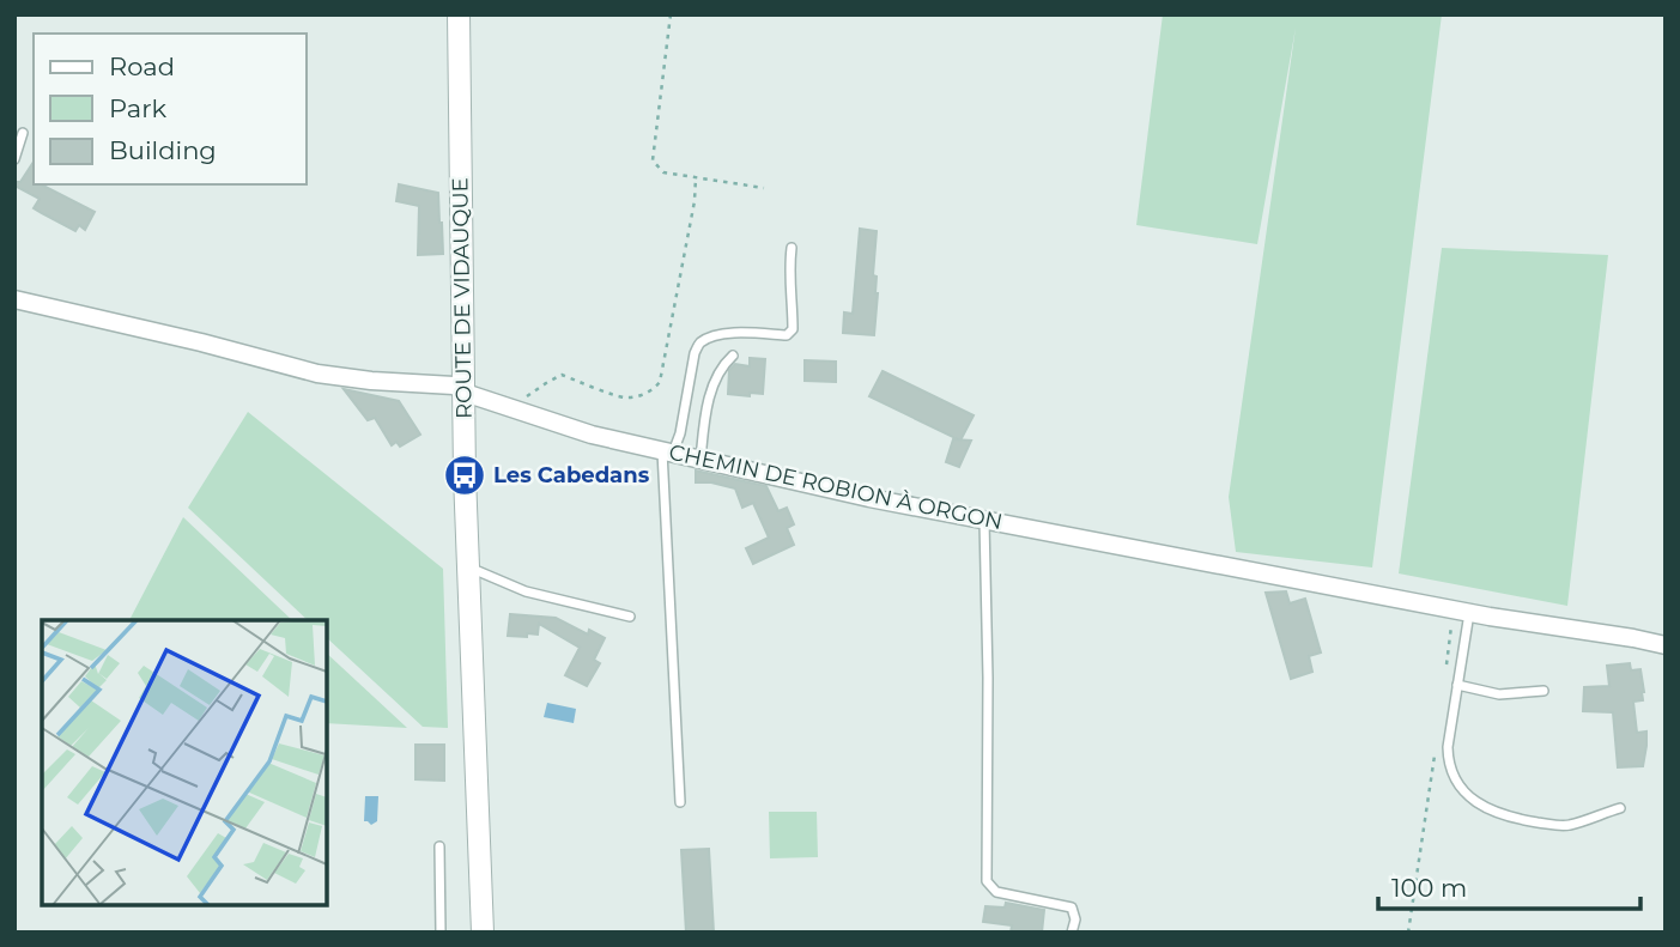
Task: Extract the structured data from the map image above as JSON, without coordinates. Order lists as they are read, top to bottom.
{
  "streets": {
    "street": ["ROUTE DE VIDAUQUE", "CHEMIN DE ROBION À ORGON"]
  },
  "crossings": [
    ["ROUTE DE VIDAUQUE", "CHEMIN DE ROBION À ORGON"]
  ],
  "places": {
    "bus stop": ["Les Cabedans"]
  },
  "legend": ["Road", "Park", "Building"],
  "scale_bar": "100 m"
}
